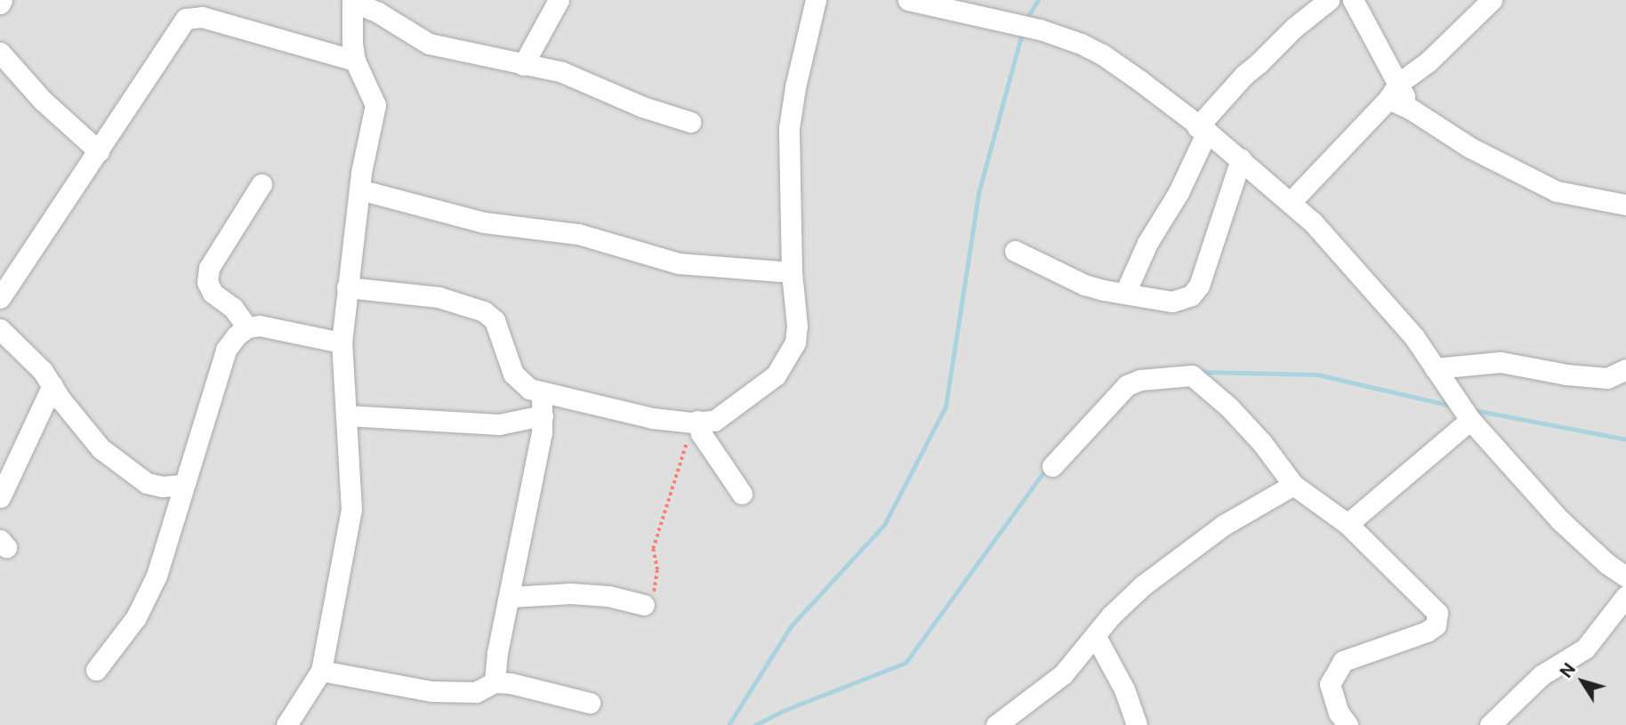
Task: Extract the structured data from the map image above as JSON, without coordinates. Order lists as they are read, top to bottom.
{
  "north": "top left"
}
